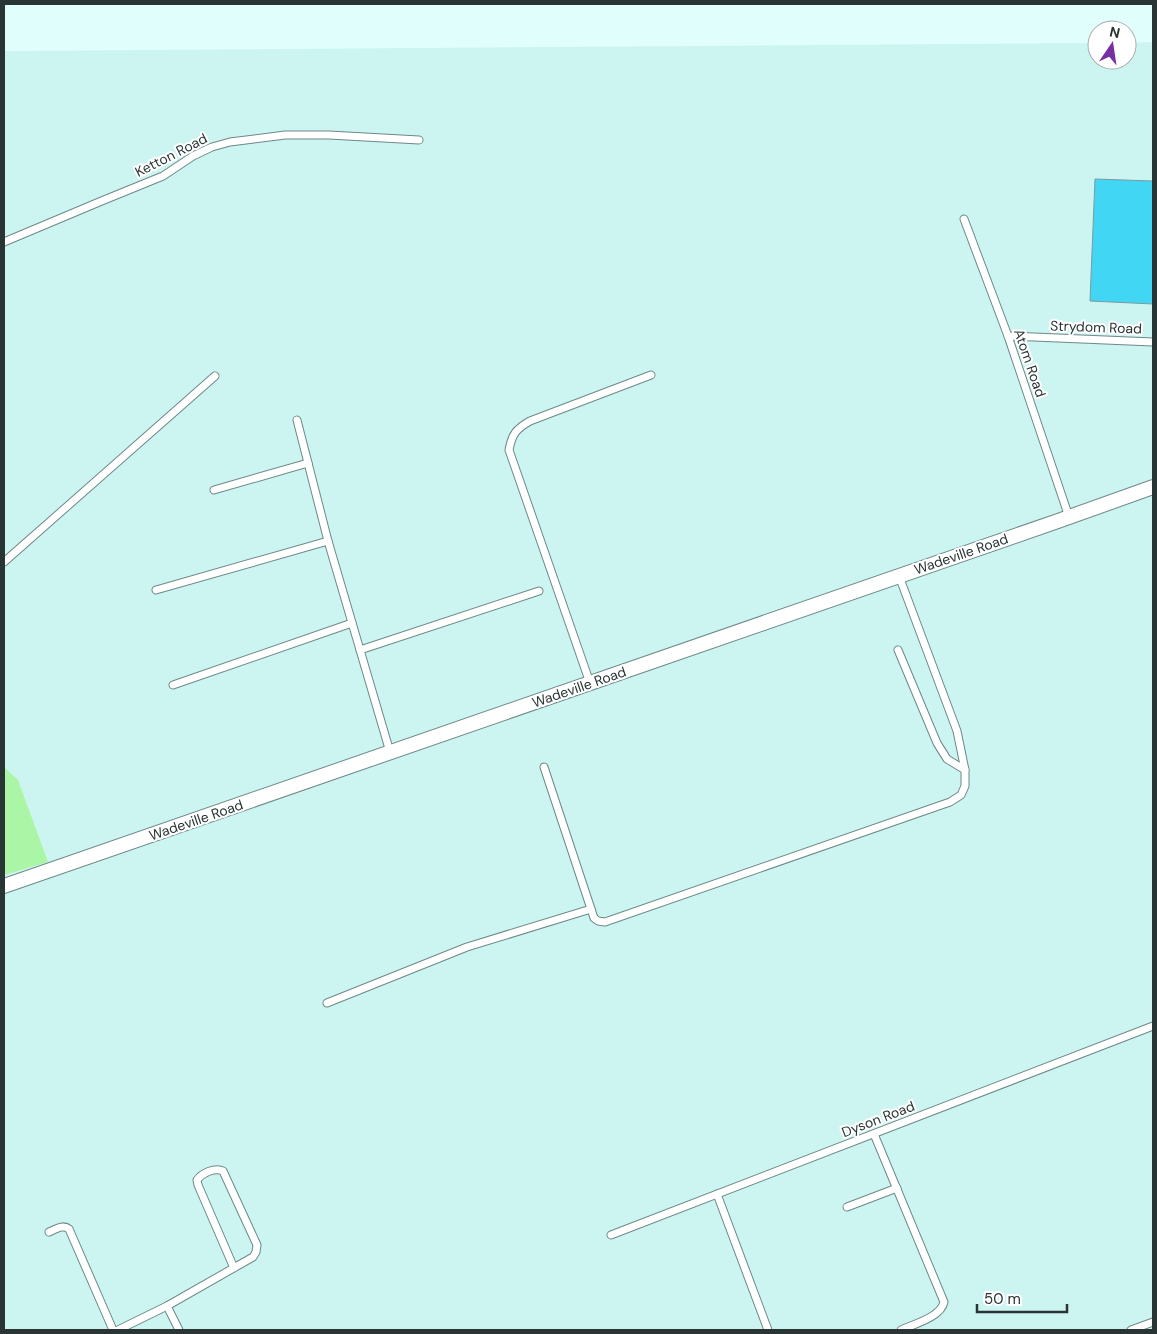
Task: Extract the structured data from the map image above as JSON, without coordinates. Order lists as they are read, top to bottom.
{
  "streets": {
    "street": ["Wadeville Road"],
    "lane": [
      "Ketton Road",
      "Strydom Road",
      "Atom Road",
      "Dyson Road"
    ]
  },
  "crossings": [
    ["Strydom Road", "Atom Road"],
    ["Atom Road", "Wadeville Road"]
  ],
  "scale_bar": "50 m",
  "north": "top"
}
